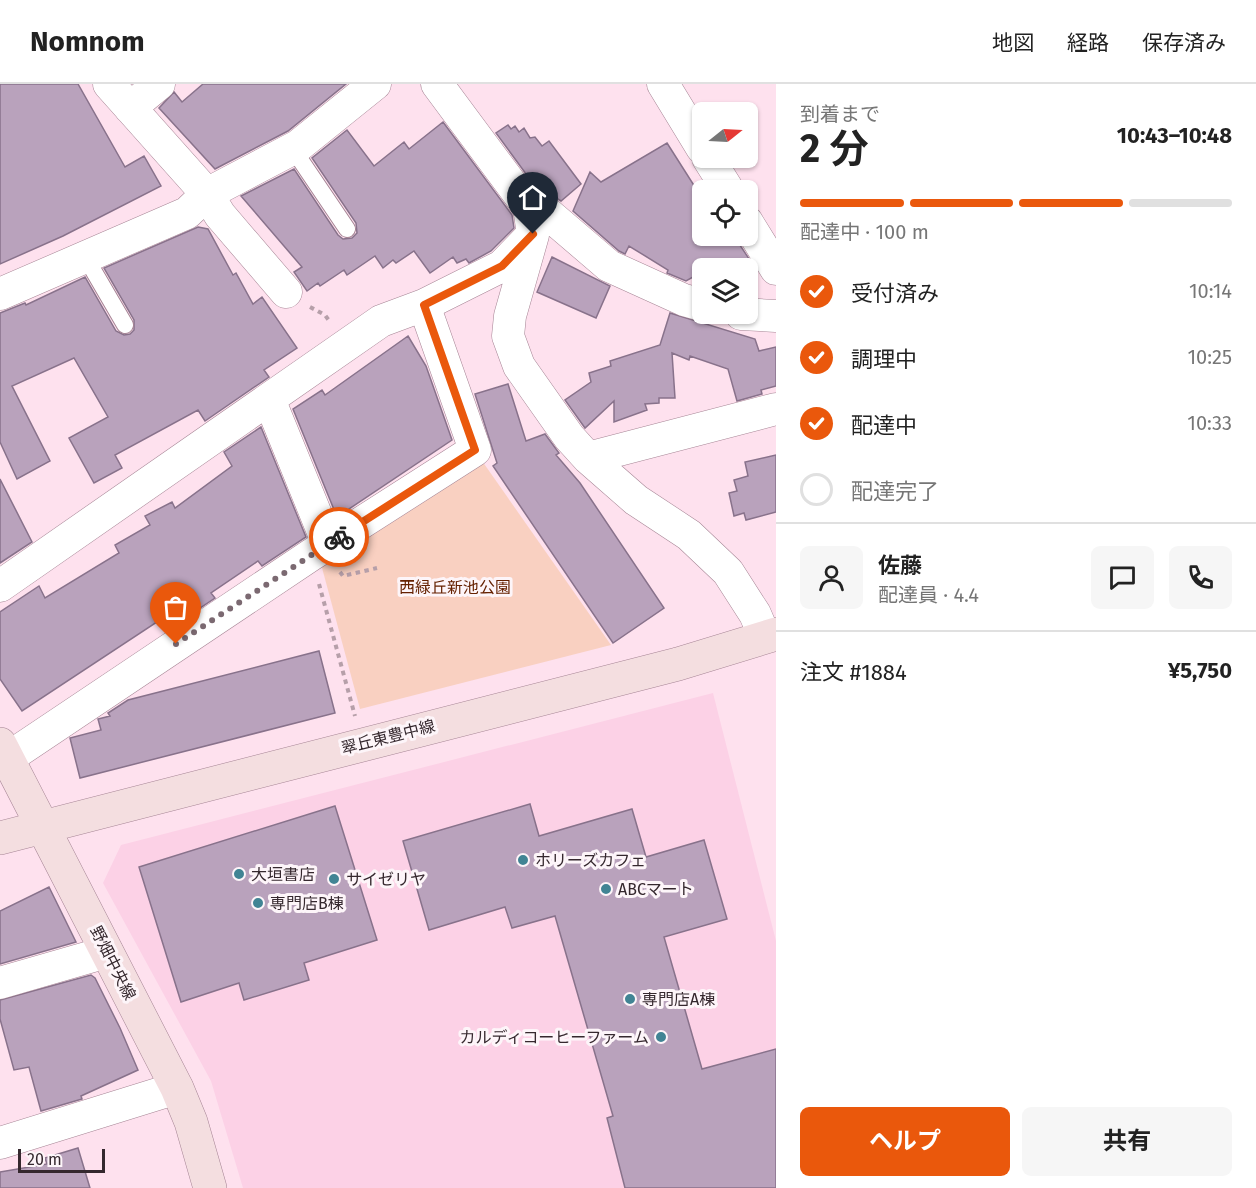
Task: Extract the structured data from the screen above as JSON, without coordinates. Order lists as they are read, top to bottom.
{
  "streets": {
    "street": ["翠丘東豊中線", "野畑中央線"]
  },
  "crossings": [
    ["翠丘東豊中線", "野畑中央線"]
  ],
  "parks": ["西緑丘新池公園"],
  "places": [
    "ホリーズカフェ",
    "大垣書店",
    "サイゼリヤ",
    "ABCマート",
    "専門店B棟",
    "専門店A棟",
    "カルディコーヒーファーム"
  ],
  "scale_bar": "20 m",
  "north": "right",
  "page": {
    "header": "Nomnom",
    "nav": ["地図", "経路", "保存済み"],
    "heading": ["2 分", "到着まで", "10:43–10:48"],
    "panel": [
      "佐藤",
      "配達員 · 4.4",
      "注文 #1884",
      "¥5,750"
    ],
    "bar": "配達中 · 100 m",
    "list": [
      ["受付済み", "10:14"],
      ["調理中", "10:25"],
      ["配達中", "10:33"],
      "配達完了"
    ],
    "buttons": ["ヘルプ", "共有"],
    "scale": "20 m"
  }
}
